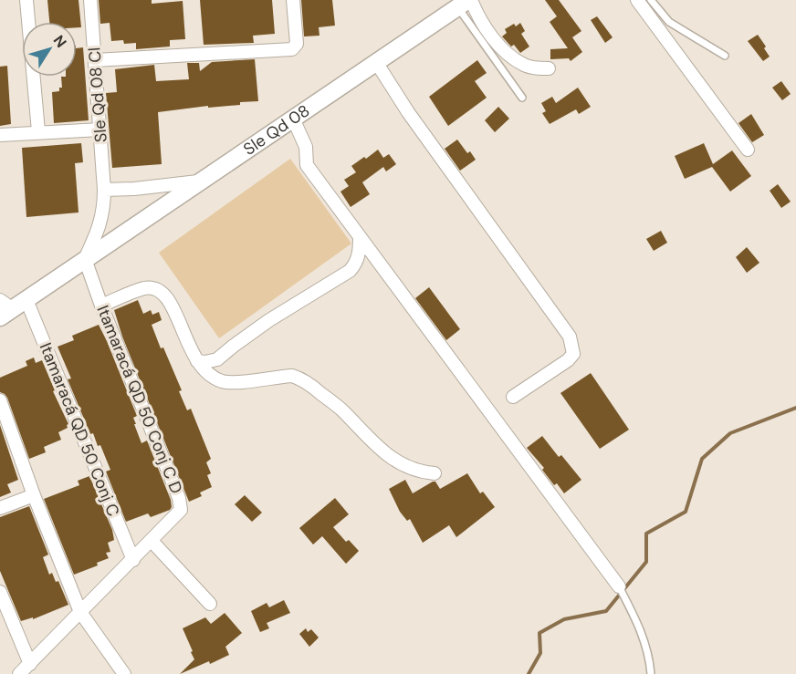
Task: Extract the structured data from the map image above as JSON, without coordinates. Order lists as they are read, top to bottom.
{
  "streets": {
    "street": [
      "Sle Qd 08 Cl",
      "Sle Qd 08",
      "Itamaracá QD 50 Conj C D",
      "Itamaracá QD 50 Conj C"
    ]
  },
  "crossings": [
    ["Sle Qd 08 Cl", "Sle Qd 08"],
    ["Sle Qd 08 Cl", "Itamaracá QD 50 Conj C D"],
    ["Sle Qd 08", "Itamaracá QD 50 Conj C D"],
    ["Sle Qd 08", "Itamaracá QD 50 Conj C"],
    ["Itamaracá QD 50 Conj C D", "Itamaracá QD 50 Conj C"]
  ],
  "north": "top right"
}
